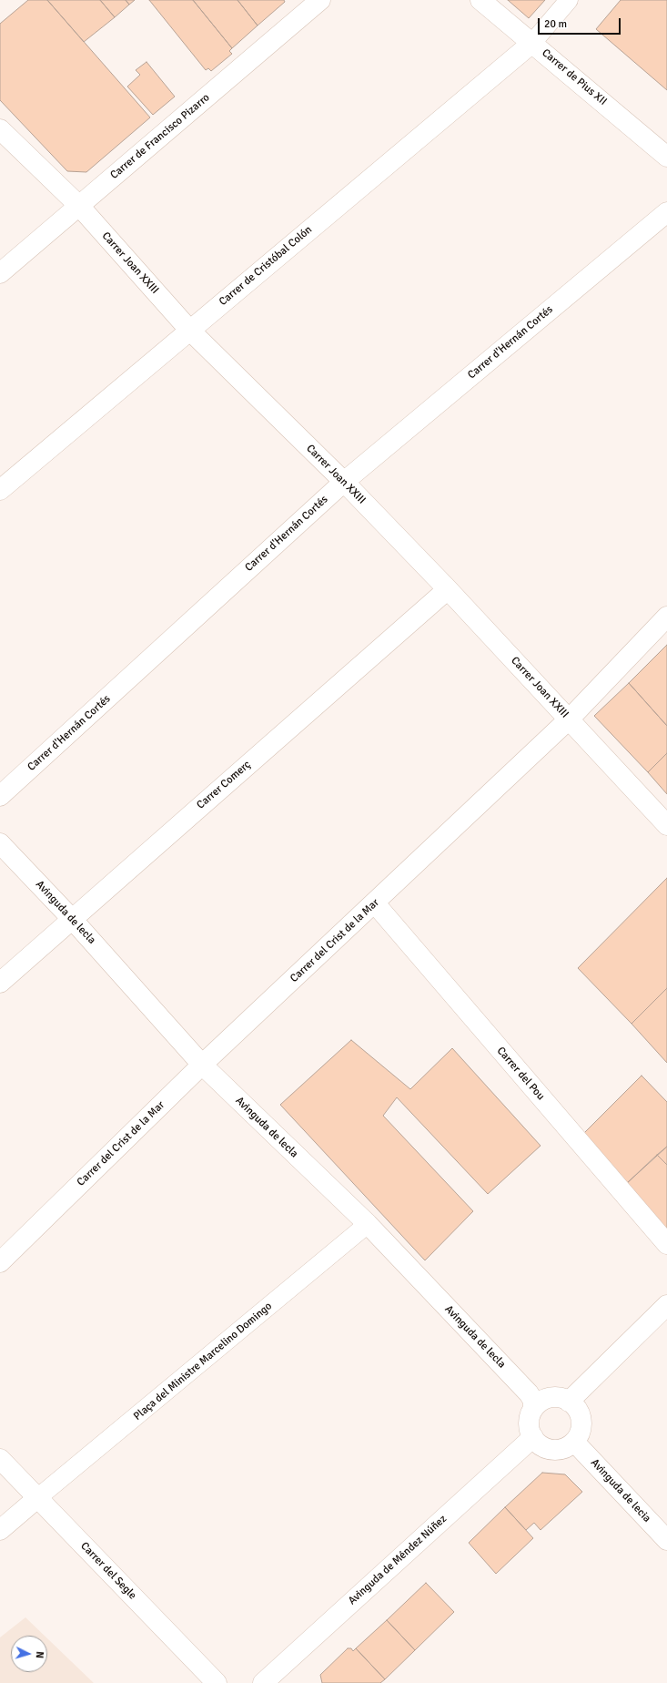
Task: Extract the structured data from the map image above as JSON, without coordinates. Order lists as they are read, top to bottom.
{
  "streets": {
    "street": [
      "Carrer de Pius XII",
      "Carrer de Francisco Pizarro",
      "Carrer Joan XXIII",
      "Carrer de Cristóbal Colón",
      "Carrer d'Hernán Cortés",
      "Carrer Comerç",
      "Avinguda de lecla",
      "Carrer del Crist de la Mar",
      "Carrer del Pou",
      "Plaça del Ministre Marcelino Domingo",
      "Avinguda de lecia",
      "Avinguda de Méndez Núñez",
      "Carrer del Segle"
    ]
  },
  "crossings": [
    ["Carrer de Pius XII", "Carrer de Cristóbal Colón"],
    ["Carrer de Francisco Pizarro", "Carrer Joan XXIII"],
    ["Carrer Joan XXIII", "Carrer de Cristóbal Colón"],
    ["Carrer Joan XXIII", "Carrer d'Hernán Cortés"],
    ["Carrer Joan XXIII", "Carrer Comerç"],
    ["Carrer Joan XXIII", "Carrer del Crist de la Mar"],
    ["Carrer Comerç", "Avinguda de lecla"],
    ["Avinguda de lecla", "Carrer del Crist de la Mar"],
    ["Avinguda de lecla", "Plaça del Ministre Marcelino Domingo"],
    ["Avinguda de lecla", "Avinguda de lecia"],
    ["Avinguda de lecla", "Avinguda de Méndez Núñez"],
    ["Carrer del Crist de la Mar", "Carrer del Pou"],
    ["Plaça del Ministre Marcelino Domingo", "Carrer del Segle"],
    ["Avinguda de lecia", "Avinguda de Méndez Núñez"]
  ],
  "scale_bar": "20 m",
  "north": "right"
}
